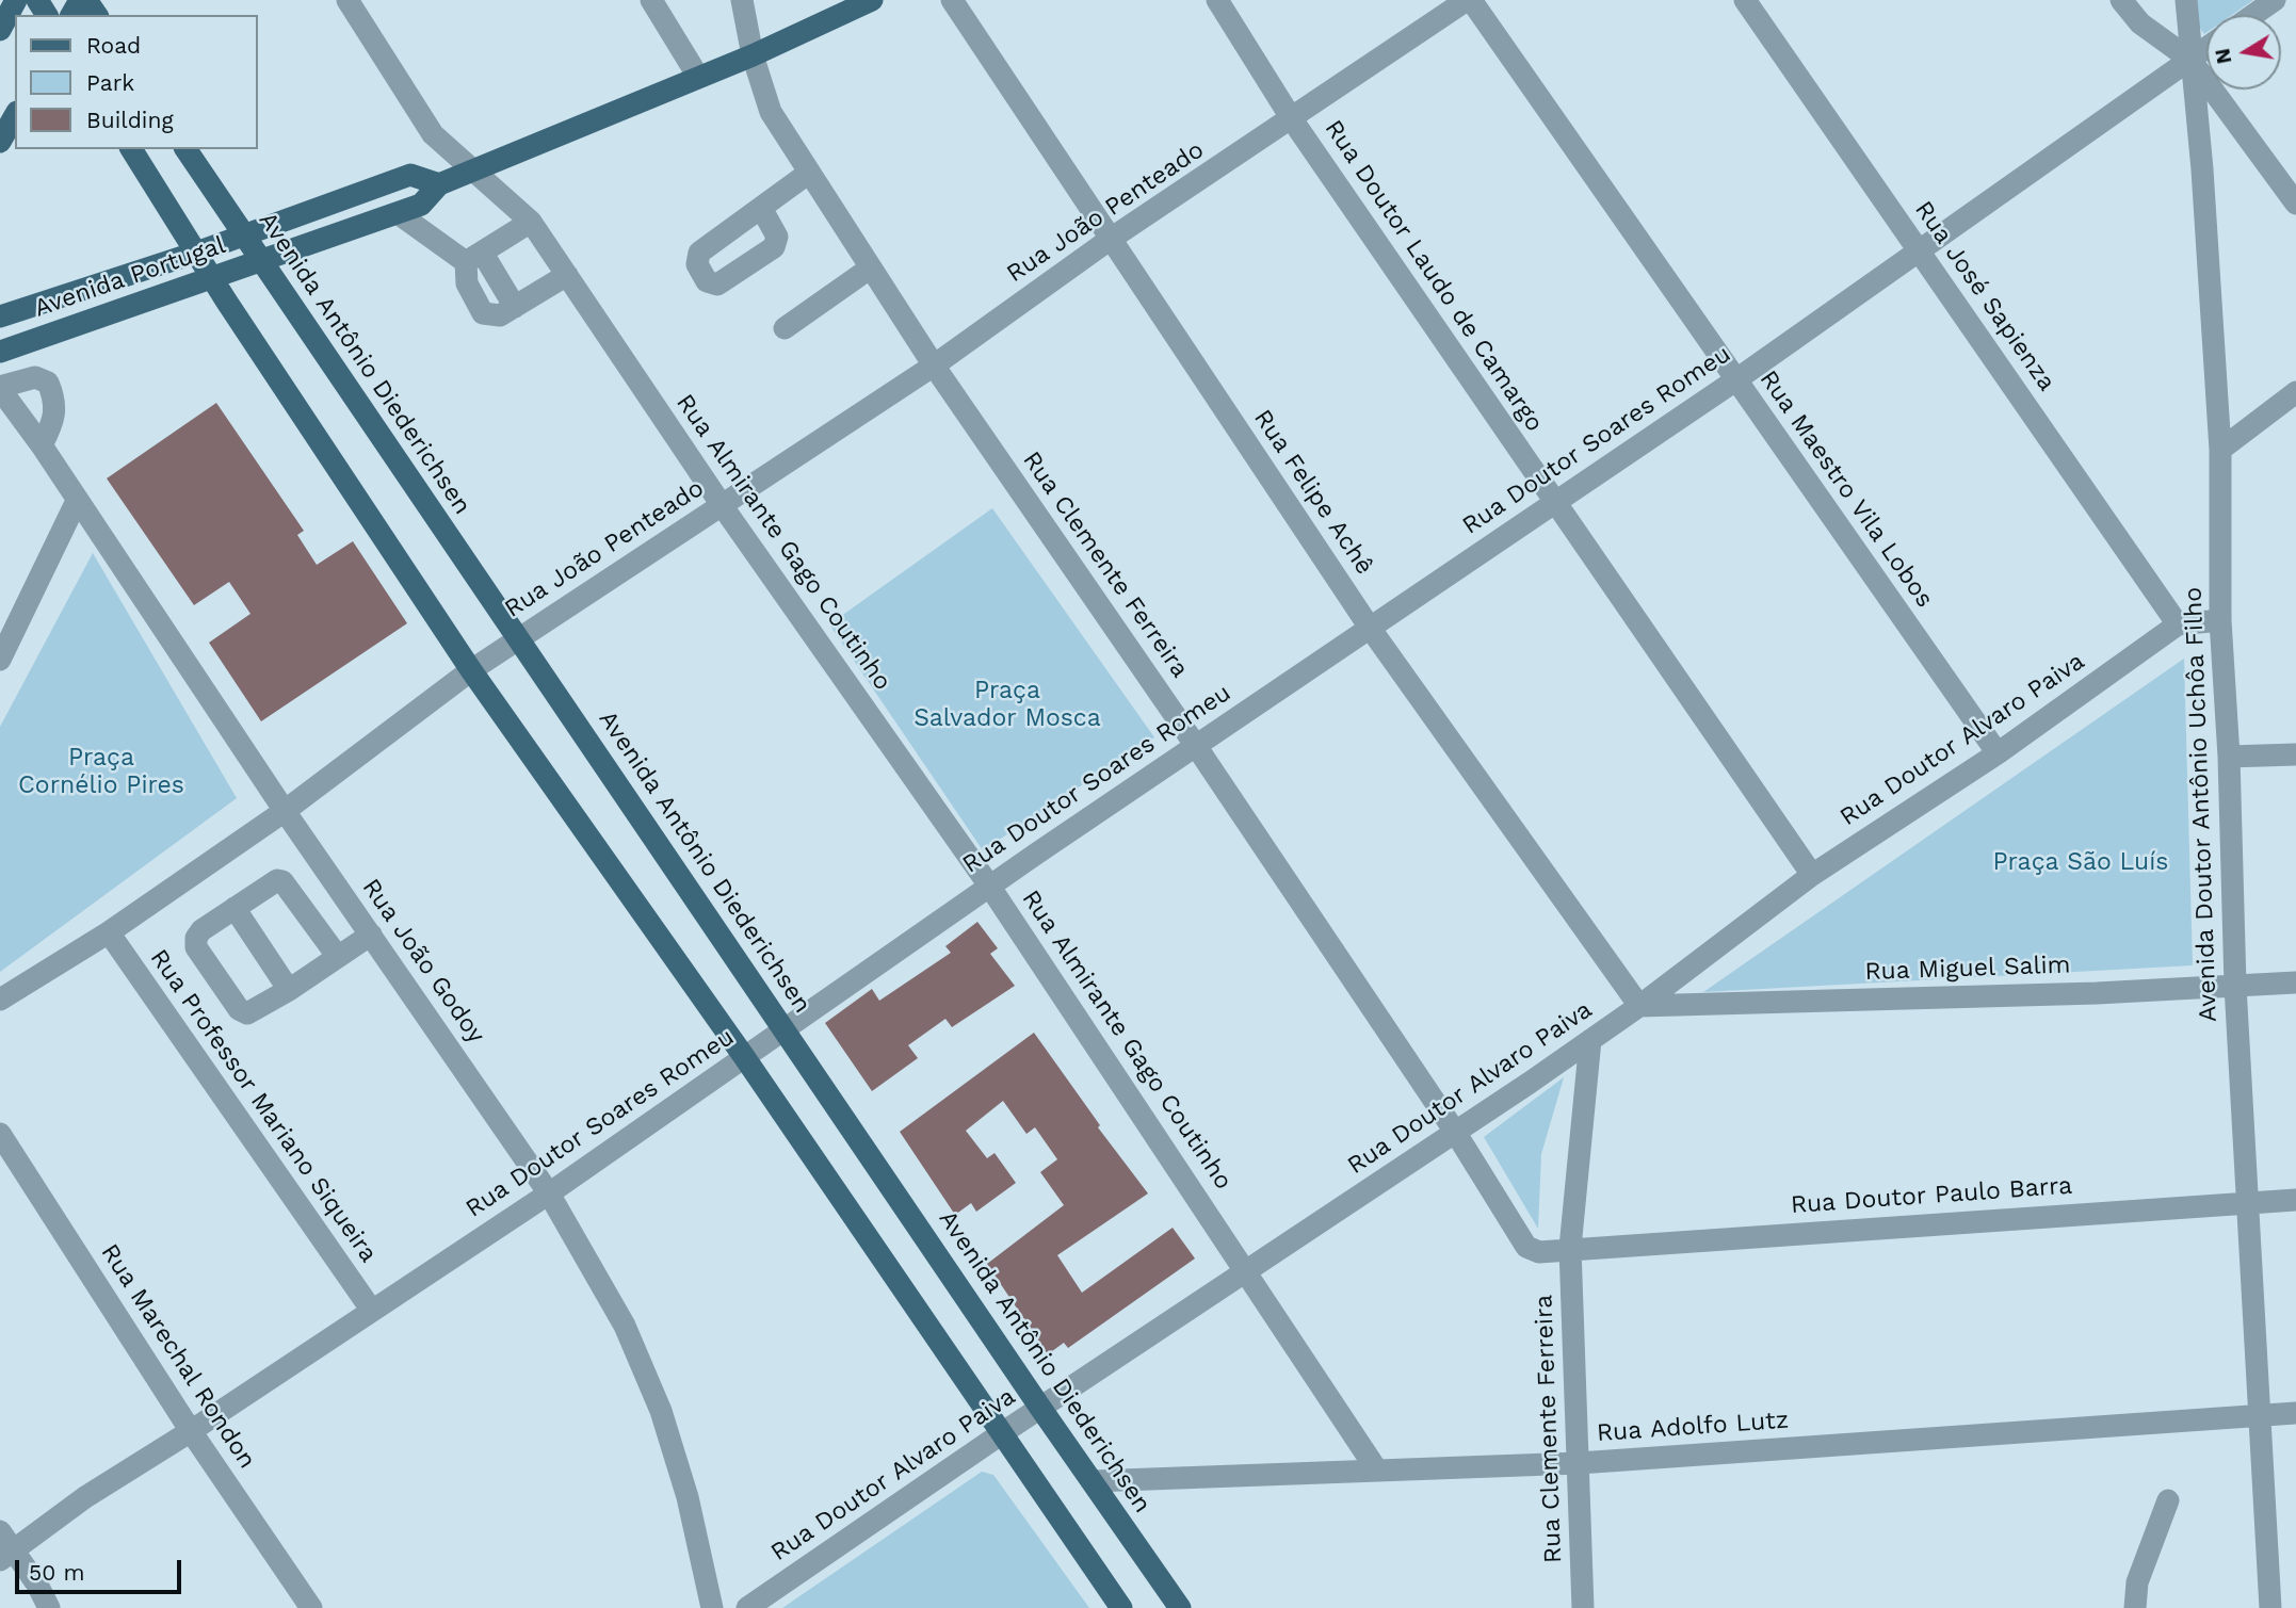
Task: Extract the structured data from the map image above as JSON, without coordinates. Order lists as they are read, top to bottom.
{
  "streets": {
    "main road": ["Avenida Portugal", "Avenida Antônio Diederichsen"],
    "street": [
      "Rua João Penteado",
      "Rua Doutor Laudo de Camargo",
      "Rua José Sapienza",
      "Rua Doutor Soares Romeu",
      "Rua Maestro Vila Lobos",
      "Rua Felipe Achê",
      "Rua Almirante Gago Coutinho",
      "Rua Clemente Ferreira",
      "Rua Doutor Alvaro Paiva",
      "Avenida Doutor Antônio Uchôa Filho",
      "Rua João Godoy",
      "Rua Miguel Salim",
      "Rua Professor Mariano Siqueira",
      "Rua Doutor Paulo Barra",
      "Rua Marechal Rondon",
      "Rua Adolfo Lutz"
    ]
  },
  "crossings": [
    ["Rua João Penteado", "Rua Doutor Laudo de Camargo"],
    ["Rua João Penteado", "Avenida Antônio Diederichsen"],
    ["Rua João Penteado", "Rua Maestro Vila Lobos"],
    ["Rua João Penteado", "Rua Felipe Achê"],
    ["Rua João Penteado", "Rua Almirante Gago Coutinho"],
    ["Rua João Penteado", "Rua Clemente Ferreira"],
    ["Rua João Penteado", "Rua João Godoy"],
    ["Rua João Penteado", "Rua Professor Mariano Siqueira"],
    ["Rua Doutor Laudo de Camargo", "Rua Doutor Soares Romeu"],
    ["Rua Doutor Laudo de Camargo", "Rua Doutor Alvaro Paiva"],
    ["Avenida Portugal", "Avenida Antônio Diederichsen"],
    ["Avenida Portugal", "Rua Almirante Gago Coutinho"],
    ["Avenida Portugal", "Rua Clemente Ferreira"],
    ["Rua José Sapienza", "Rua Doutor Soares Romeu"],
    ["Rua José Sapienza", "Rua Doutor Alvaro Paiva"],
    ["Avenida Antônio Diederichsen", "Rua Doutor Soares Romeu"],
    ["Avenida Antônio Diederichsen", "Rua Doutor Alvaro Paiva"],
    ["Avenida Antônio Diederichsen", "Rua Adolfo Lutz"],
    ["Rua Doutor Soares Romeu", "Rua Maestro Vila Lobos"],
    ["Rua Doutor Soares Romeu", "Rua Felipe Achê"],
    ["Rua Doutor Soares Romeu", "Rua Almirante Gago Coutinho"],
    ["Rua Doutor Soares Romeu", "Rua Clemente Ferreira"],
    ["Rua Doutor Soares Romeu", "Avenida Doutor Antônio Uchôa Filho"],
    ["Rua Doutor Soares Romeu", "Rua João Godoy"],
    ["Rua Doutor Soares Romeu", "Rua Professor Mariano Siqueira"],
    ["Rua Doutor Soares Romeu", "Rua Marechal Rondon"],
    ["Rua Maestro Vila Lobos", "Rua Doutor Alvaro Paiva"],
    ["Rua Felipe Achê", "Rua Doutor Alvaro Paiva"],
    ["Rua Felipe Achê", "Rua Miguel Salim"],
    ["Rua Almirante Gago Coutinho", "Rua Doutor Alvaro Paiva"],
    ["Rua Almirante Gago Coutinho", "Rua Adolfo Lutz"],
    ["Rua Clemente Ferreira", "Rua Doutor Alvaro Paiva"],
    ["Rua Clemente Ferreira", "Rua Doutor Paulo Barra"],
    ["Rua Clemente Ferreira", "Rua Adolfo Lutz"],
    ["Rua Doutor Alvaro Paiva", "Avenida Doutor Antônio Uchôa Filho"],
    ["Rua Doutor Alvaro Paiva", "Rua Miguel Salim"],
    ["Avenida Doutor Antônio Uchôa Filho", "Rua Miguel Salim"],
    ["Avenida Doutor Antônio Uchôa Filho", "Rua Doutor Paulo Barra"],
    ["Avenida Doutor Antônio Uchôa Filho", "Rua Adolfo Lutz"]
  ],
  "parks": ["Praça Salvador Mosca", "Praça Cornélio Pires", "Praça São Luís"],
  "legend": ["Road", "Park", "Building"],
  "scale_bar": "50 m",
  "north": "left"
}
